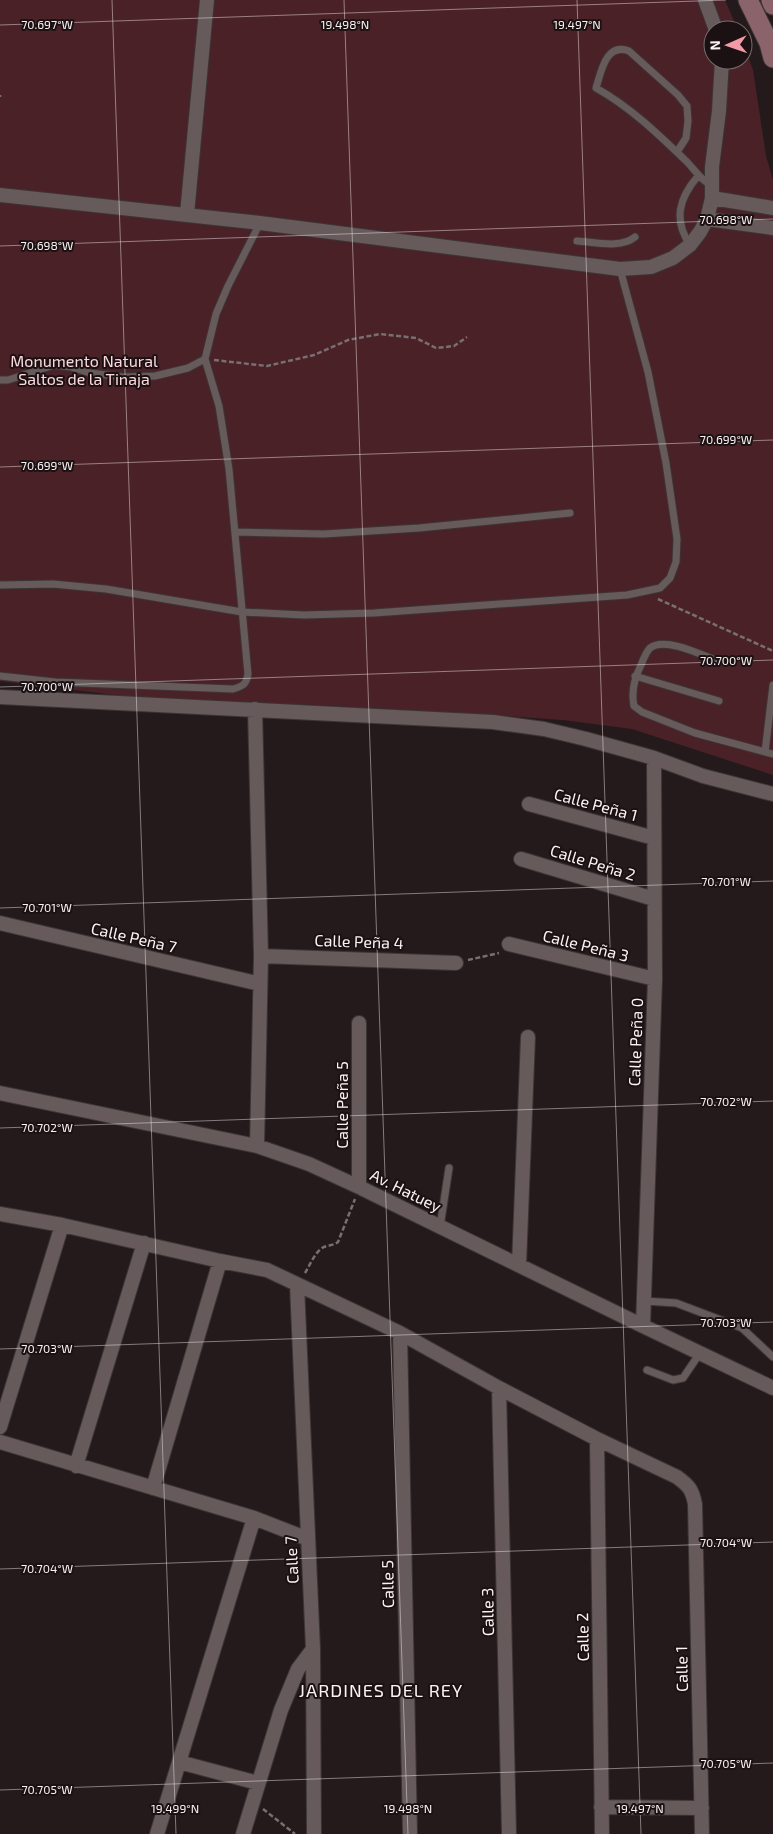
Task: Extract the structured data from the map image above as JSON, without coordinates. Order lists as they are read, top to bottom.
{
  "streets": {
    "street": [
      "Calle Peña 1",
      "Calle Peña 2",
      "Calle Peña 7",
      "Calle Peña 4",
      "Calle Peña 3",
      "Calle Peña 0",
      "Calle Peña 5",
      "Av. Hatuey",
      "Calle 7",
      "Calle 5",
      "Calle 3",
      "Calle 2",
      "Calle 1"
    ]
  },
  "crossings": [
    ["Calle Peña 1", "Calle Peña 0"],
    ["Calle Peña 2", "Calle Peña 0"],
    ["Calle Peña 3", "Calle Peña 0"],
    ["Calle Peña 0", "Av. Hatuey"],
    ["Calle Peña 5", "Av. Hatuey"],
    ["Calle 2", "Calle 1"]
  ],
  "districts": ["JARDINES DEL REY"],
  "parks": ["Monumento Natural Saltos de la Tinaja"],
  "north": "left",
  "coordinates": [
    "70.697°W",
    "19.498°N",
    "19.497°N",
    "70.698°W",
    "70.699°W",
    "70.700°W",
    "70.701°W",
    "70.702°W",
    "70.703°W",
    "70.704°W",
    "70.705°W",
    "19.499°N"
  ]
}
